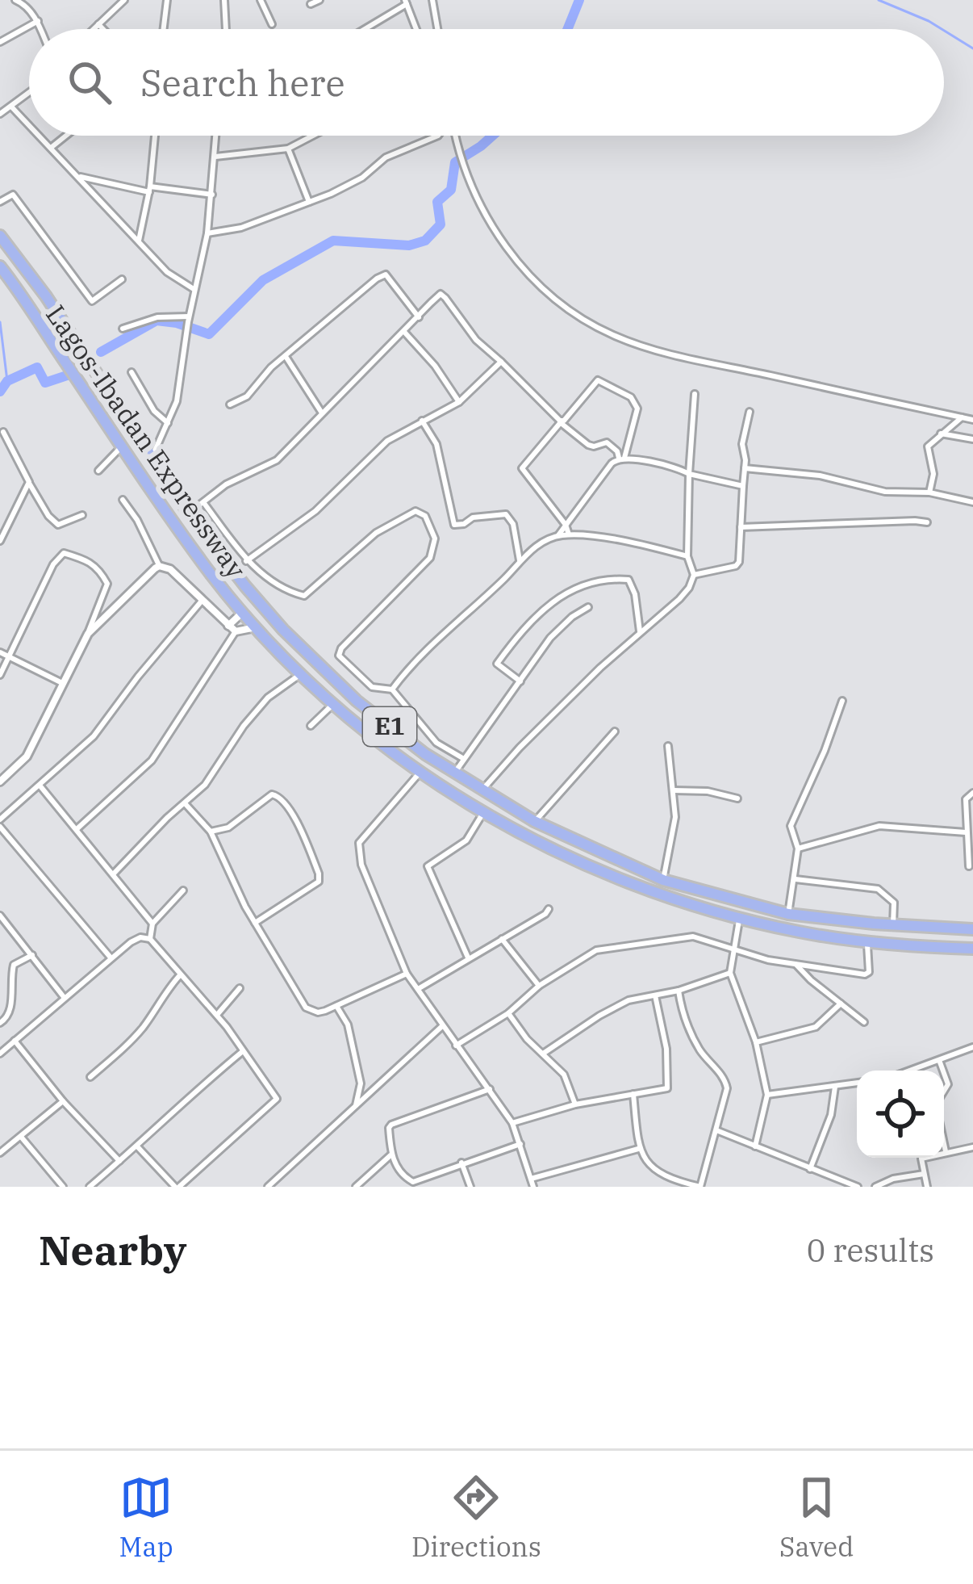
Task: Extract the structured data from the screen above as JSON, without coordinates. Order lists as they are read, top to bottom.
{
  "streets": {
    "highway": ["Lagos-Ibadan Expressway", "E1"]
  },
  "page": {
    "search": "Search here",
    "heading": ["Nearby", "0 results"],
    "nav": ["Map", "Directions", "Saved"]
  }
}
